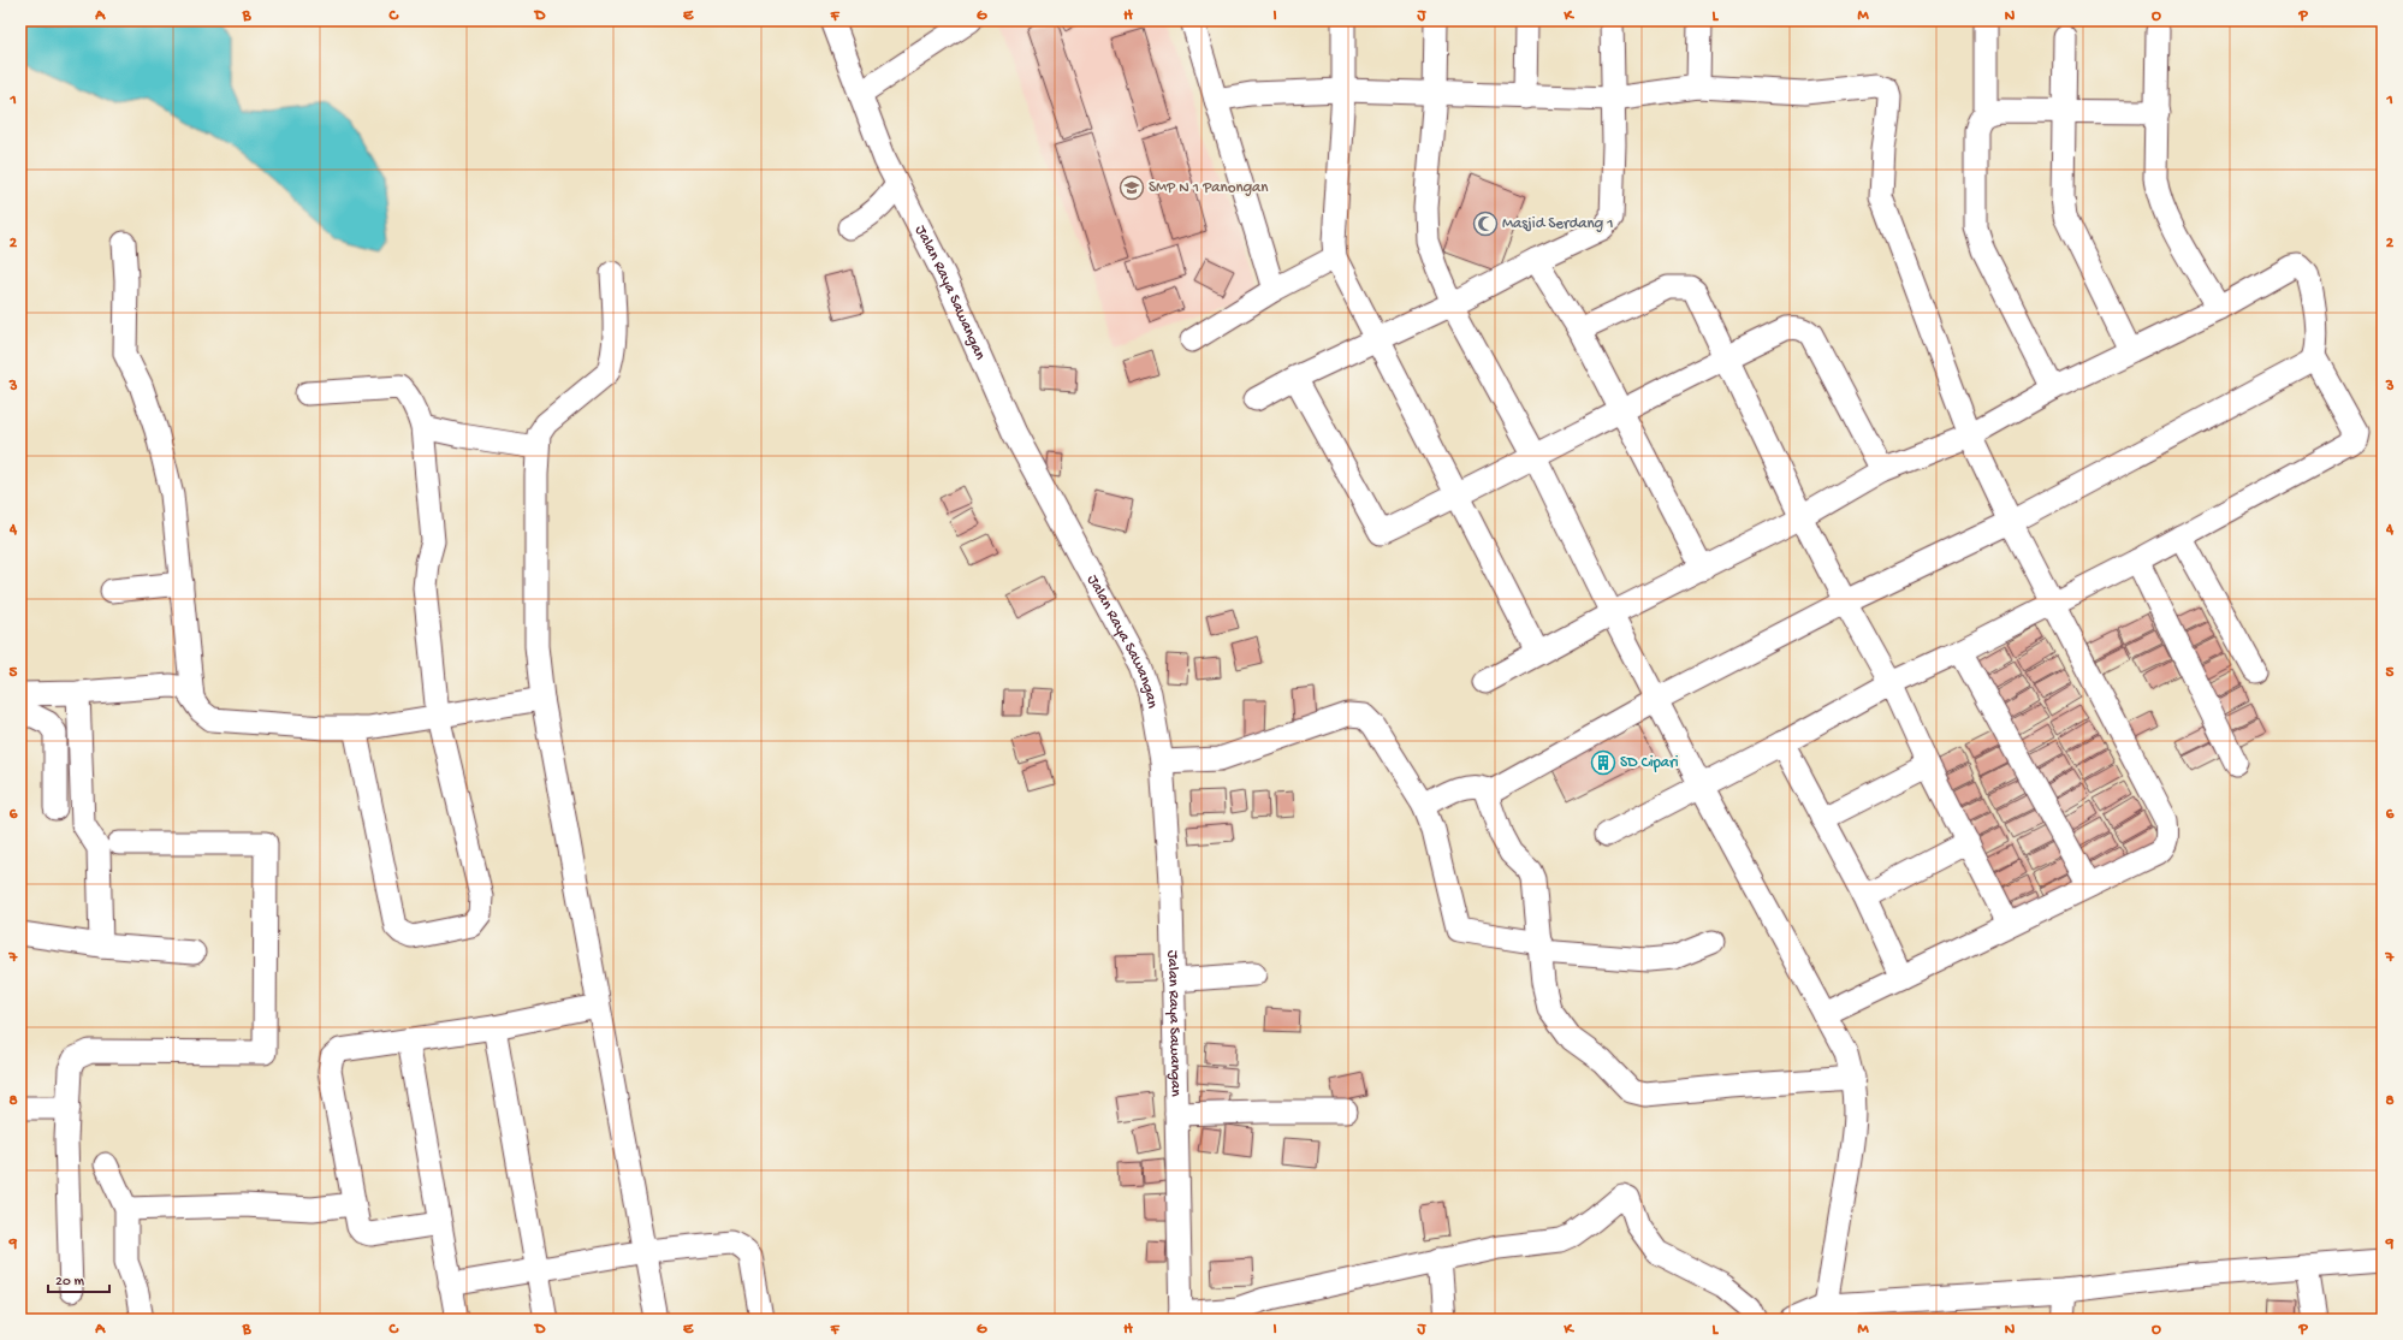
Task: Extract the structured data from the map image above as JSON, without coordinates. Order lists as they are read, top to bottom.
{
  "streets": {
    "street": ["Jalan Raya Sawangan"]
  },
  "places": {
    "school or university": ["SMP N 1 Panongan"],
    "mosque": ["Masjid Serdang 1"],
    "building": ["SD Cipari"]
  },
  "scale_bar": "20 m",
  "grid": {
    "columns": [
      "A",
      "B",
      "C",
      "D",
      "E",
      "F",
      "G",
      "H",
      "I",
      "J",
      "K",
      "L",
      "M",
      "N",
      "O",
      "P"
    ],
    "rows": [
      "1",
      "2",
      "3",
      "4",
      "5",
      "6",
      "7",
      "8",
      "9"
    ]
  }
}
